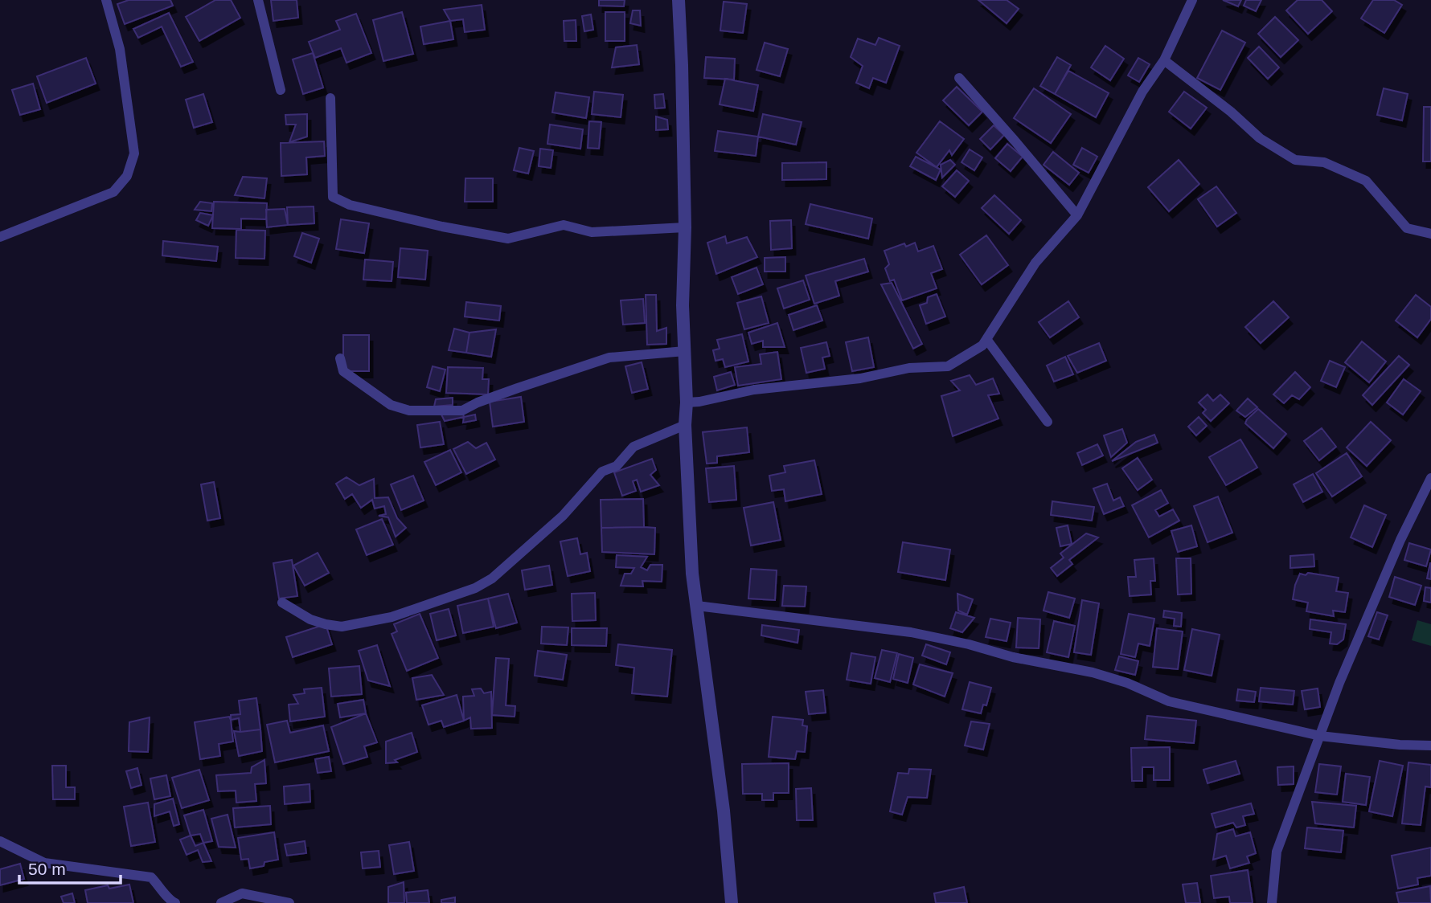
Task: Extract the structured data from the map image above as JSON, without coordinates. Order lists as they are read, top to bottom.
{
  "scale_bar": "50 m"
}
